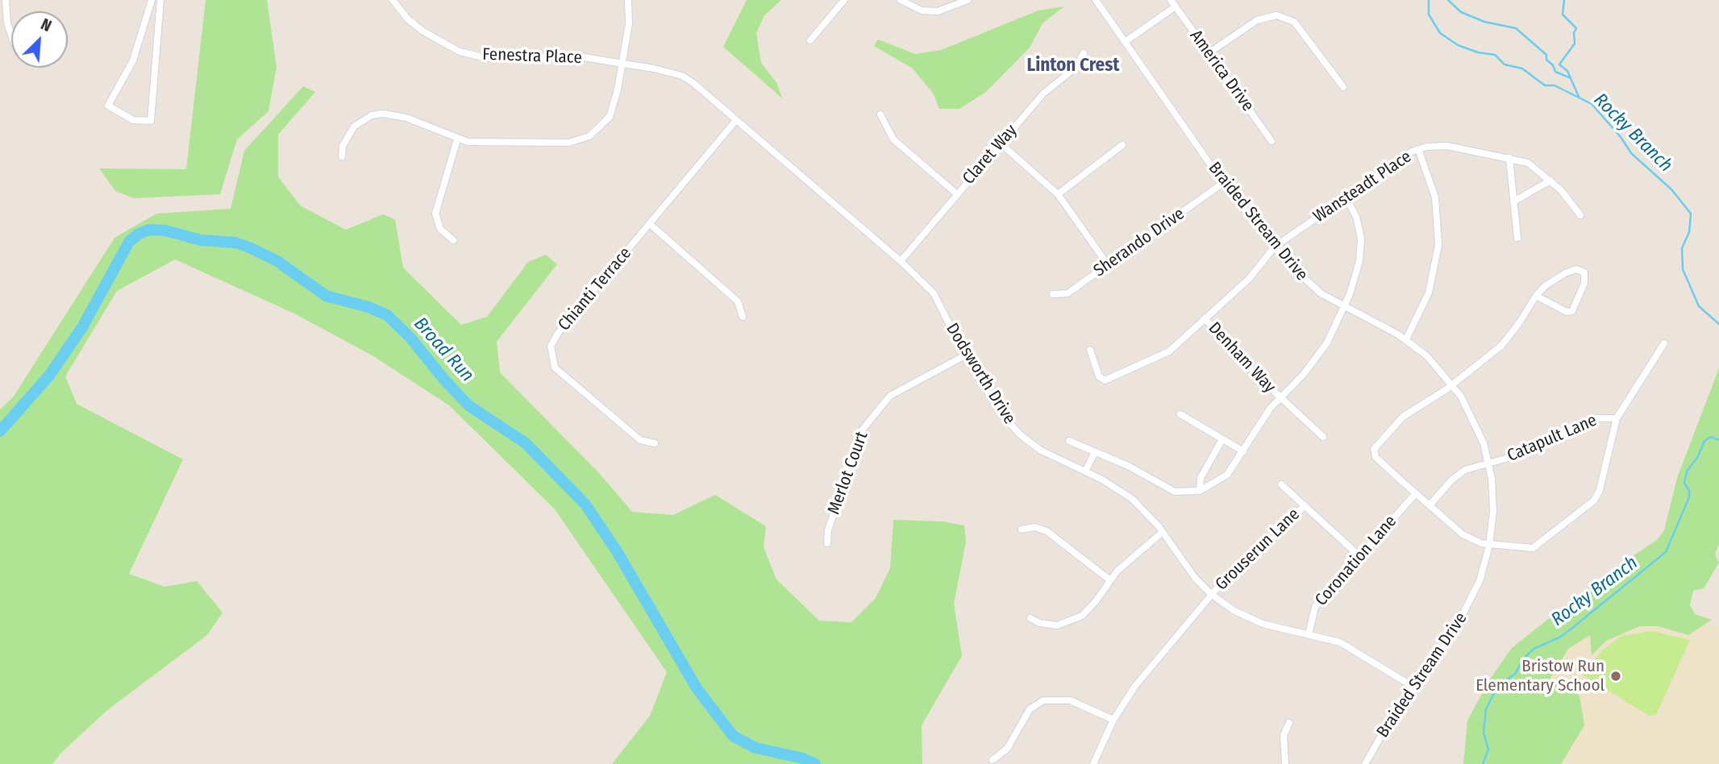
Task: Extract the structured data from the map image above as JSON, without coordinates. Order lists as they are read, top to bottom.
{
  "streets": {
    "street": [
      "Fenestra Place",
      "America Drive",
      "Claret Way",
      "Wansteadt Place",
      "Braided Stream Drive",
      "Sherando Drive",
      "Chianti Terrace",
      "Denham Way",
      "Dodsworth Drive",
      "Catapult Lane",
      "Merlot Court",
      "Grouserun Lane",
      "Coronation Lane"
    ]
  },
  "crossings": [
    ["Fenestra Place", "Dodsworth Drive"],
    ["Claret Way", "Dodsworth Drive"],
    ["Wansteadt Place", "Braided Stream Drive"],
    ["Wansteadt Place", "Denham Way"],
    ["Braided Stream Drive", "Sherando Drive"],
    ["Braided Stream Drive", "Dodsworth Drive"],
    ["Braided Stream Drive", "Catapult Lane"],
    ["Chianti Terrace", "Dodsworth Drive"],
    ["Dodsworth Drive", "Merlot Court"],
    ["Dodsworth Drive", "Grouserun Lane"],
    ["Dodsworth Drive", "Coronation Lane"],
    ["Grouserun Lane", "Coronation Lane"]
  ],
  "districts": ["Linton Crest"],
  "water": ["Rocky Branch", "Broad Run"],
  "places": ["Bristow Run Elementary School"],
  "north": "top right"
}
